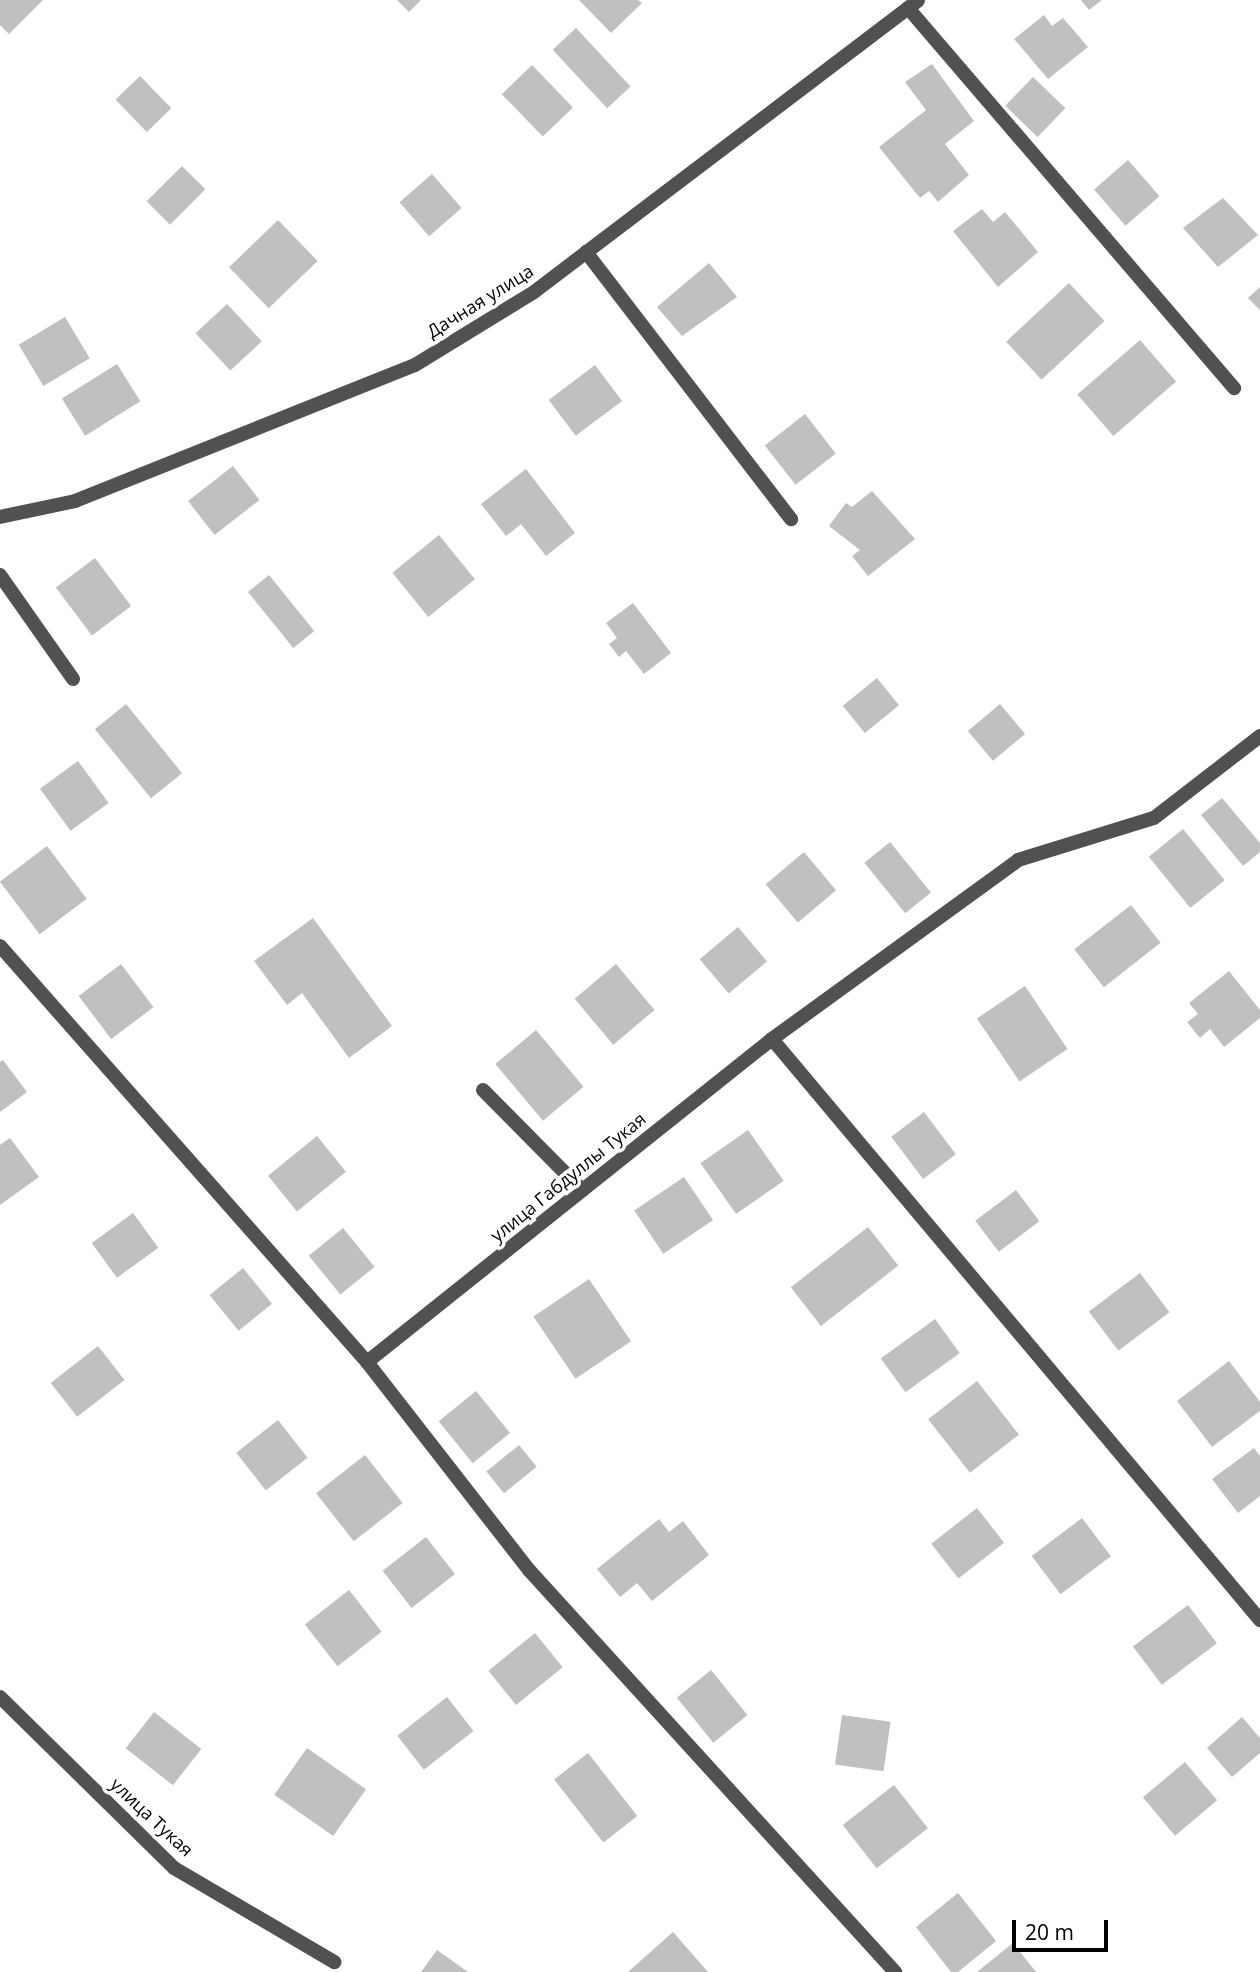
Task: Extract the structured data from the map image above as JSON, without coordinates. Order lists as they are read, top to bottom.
{
  "streets": {
    "street": ["Дачная улица", "улица Габдуллы Тукая", "улица Тукая"]
  },
  "scale_bar": "20 m"
}
